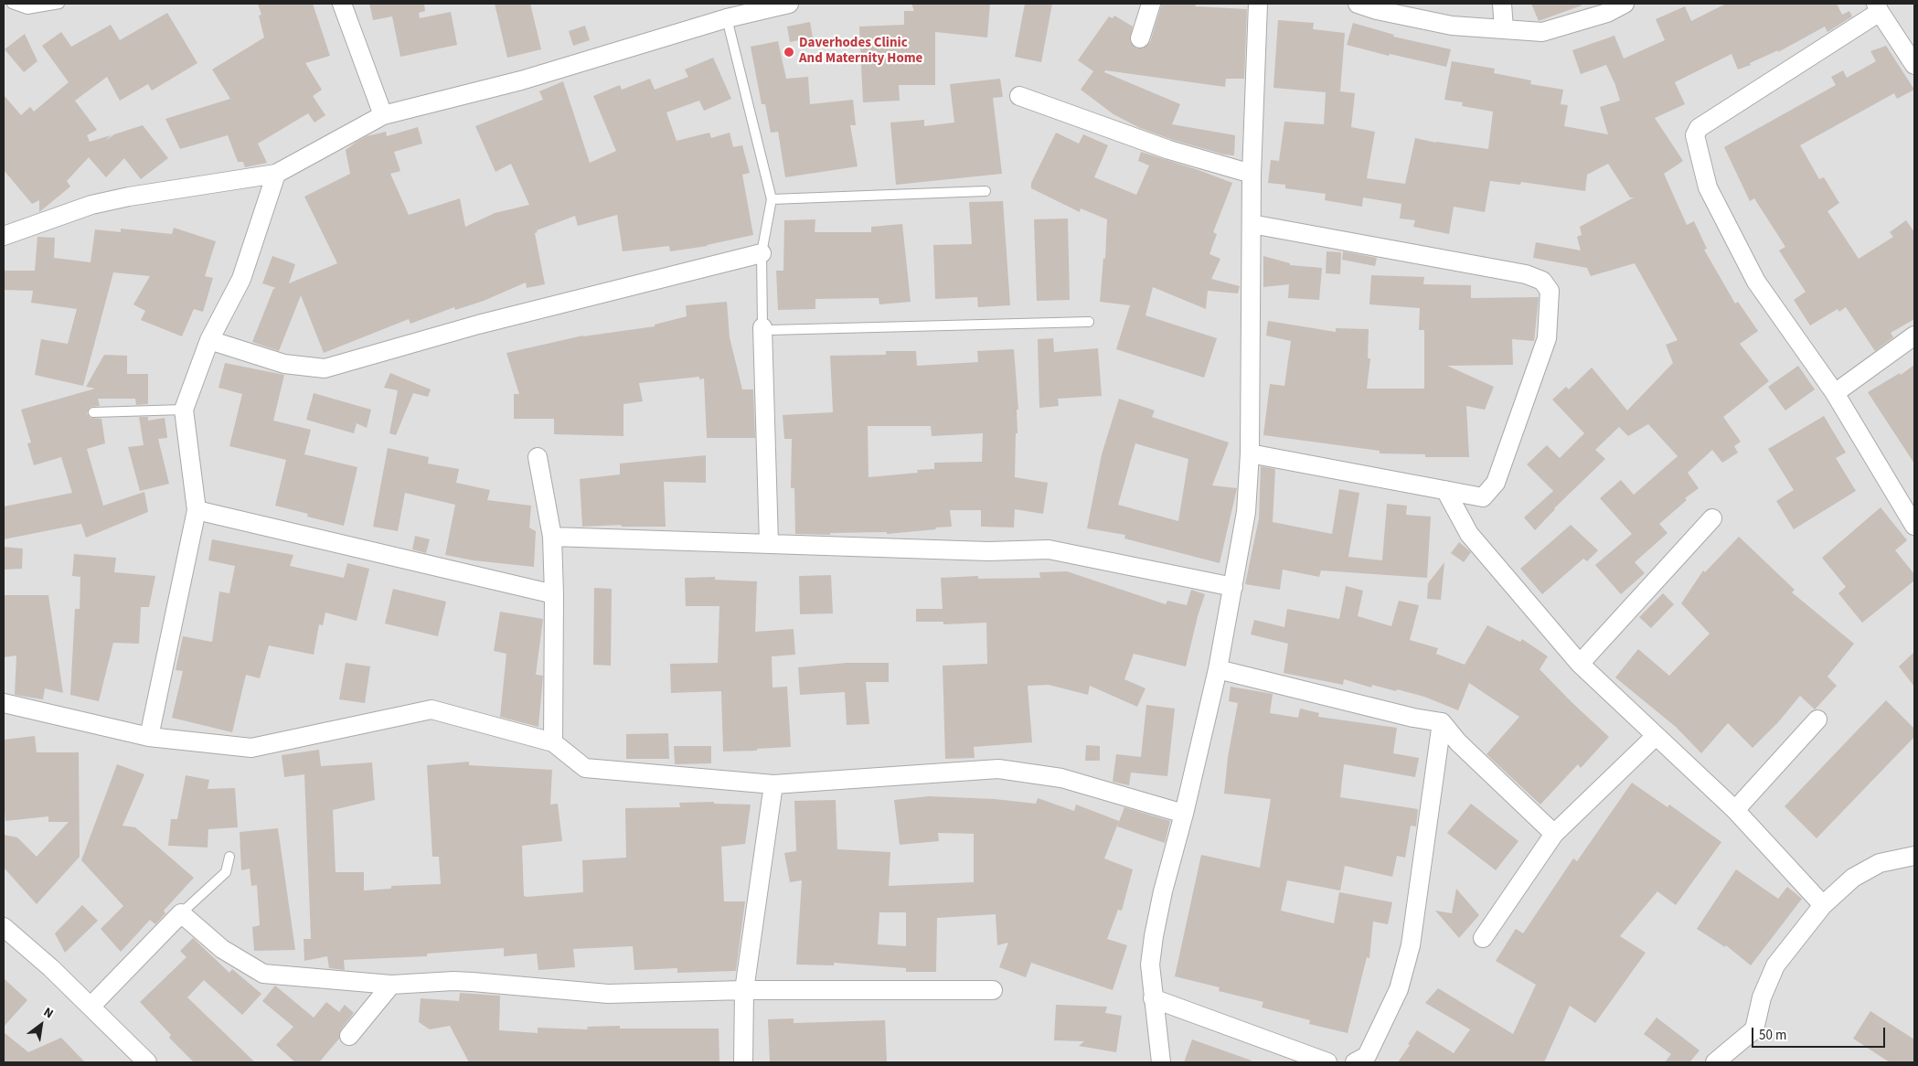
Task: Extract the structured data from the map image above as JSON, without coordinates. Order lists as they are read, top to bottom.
{
  "places": ["Daverhodes Clinic And Maternity Home"],
  "scale_bar": "50 m",
  "north": "top right"
}
